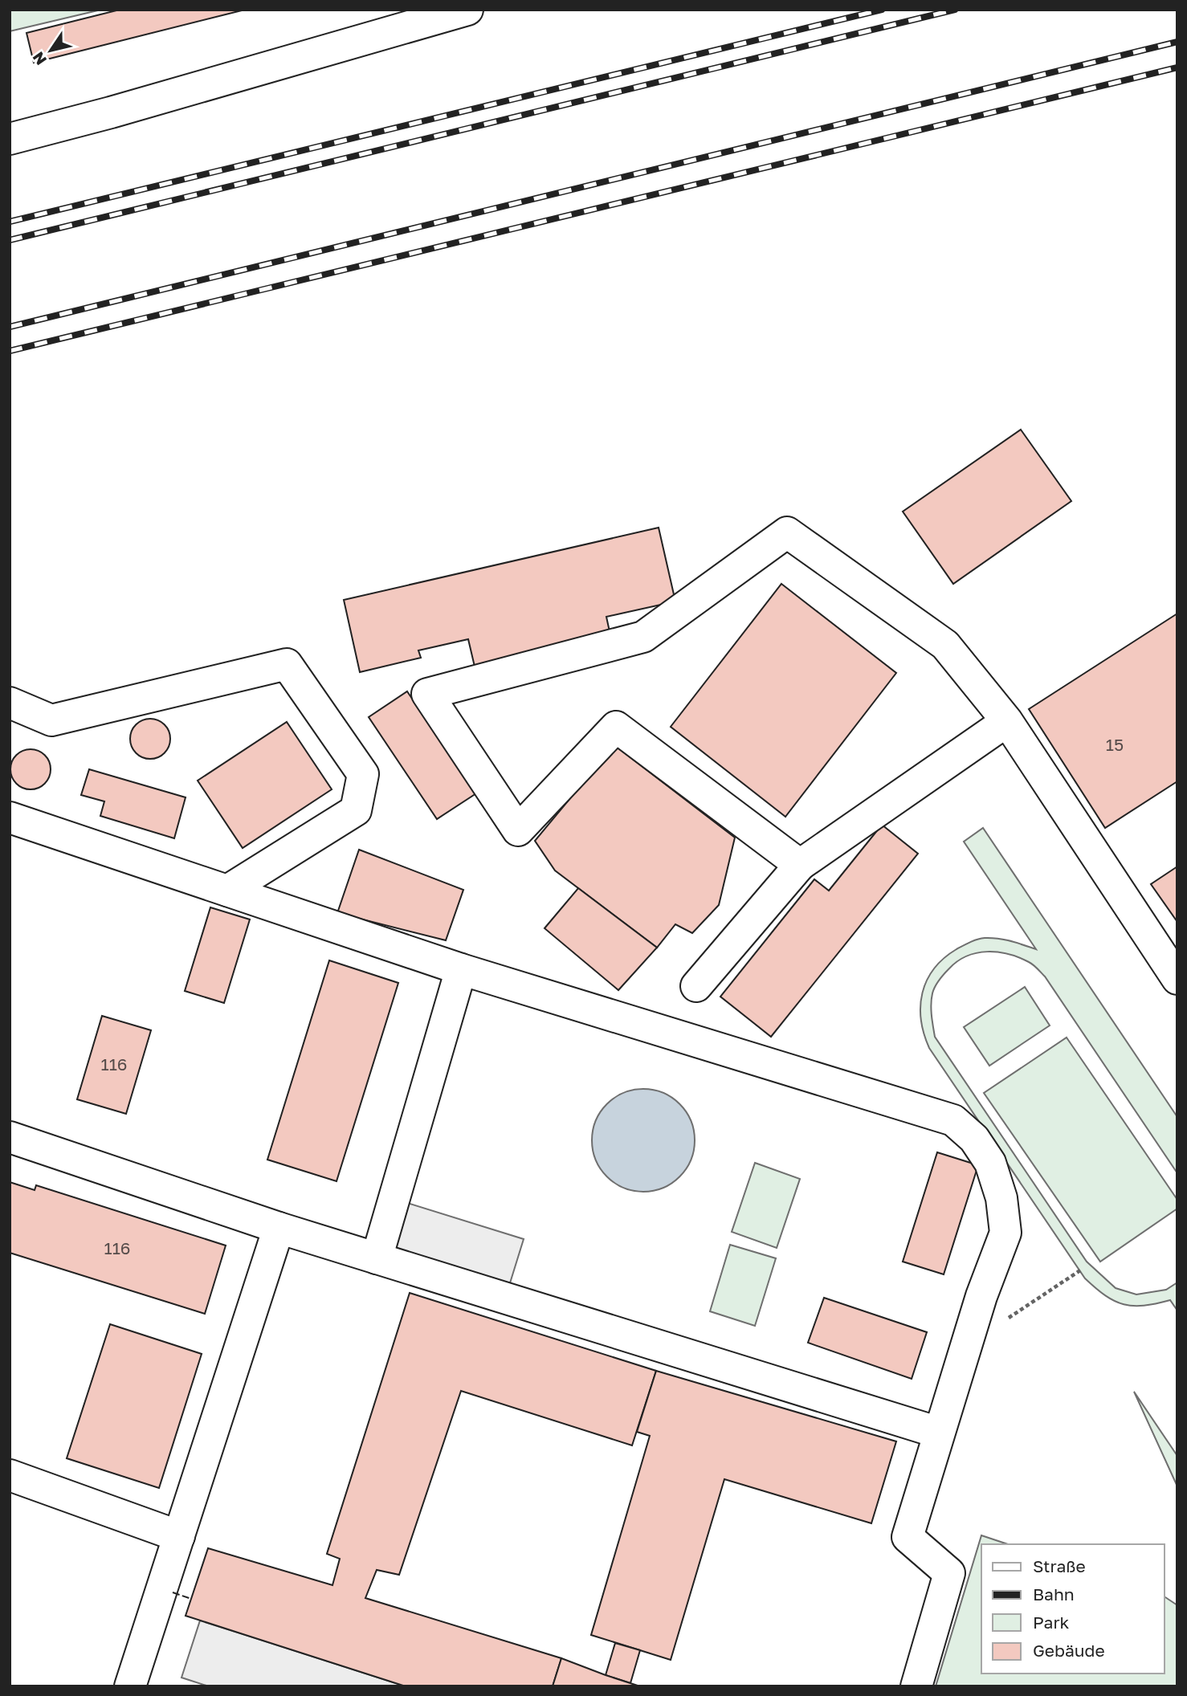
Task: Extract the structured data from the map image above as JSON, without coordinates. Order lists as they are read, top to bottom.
{
  "house_numbers": ["15", "116", "116"],
  "legend": [
    "Straße",
    "Bahn",
    "Park",
    "Gebäude"
  ],
  "north": "bottom left"
}
